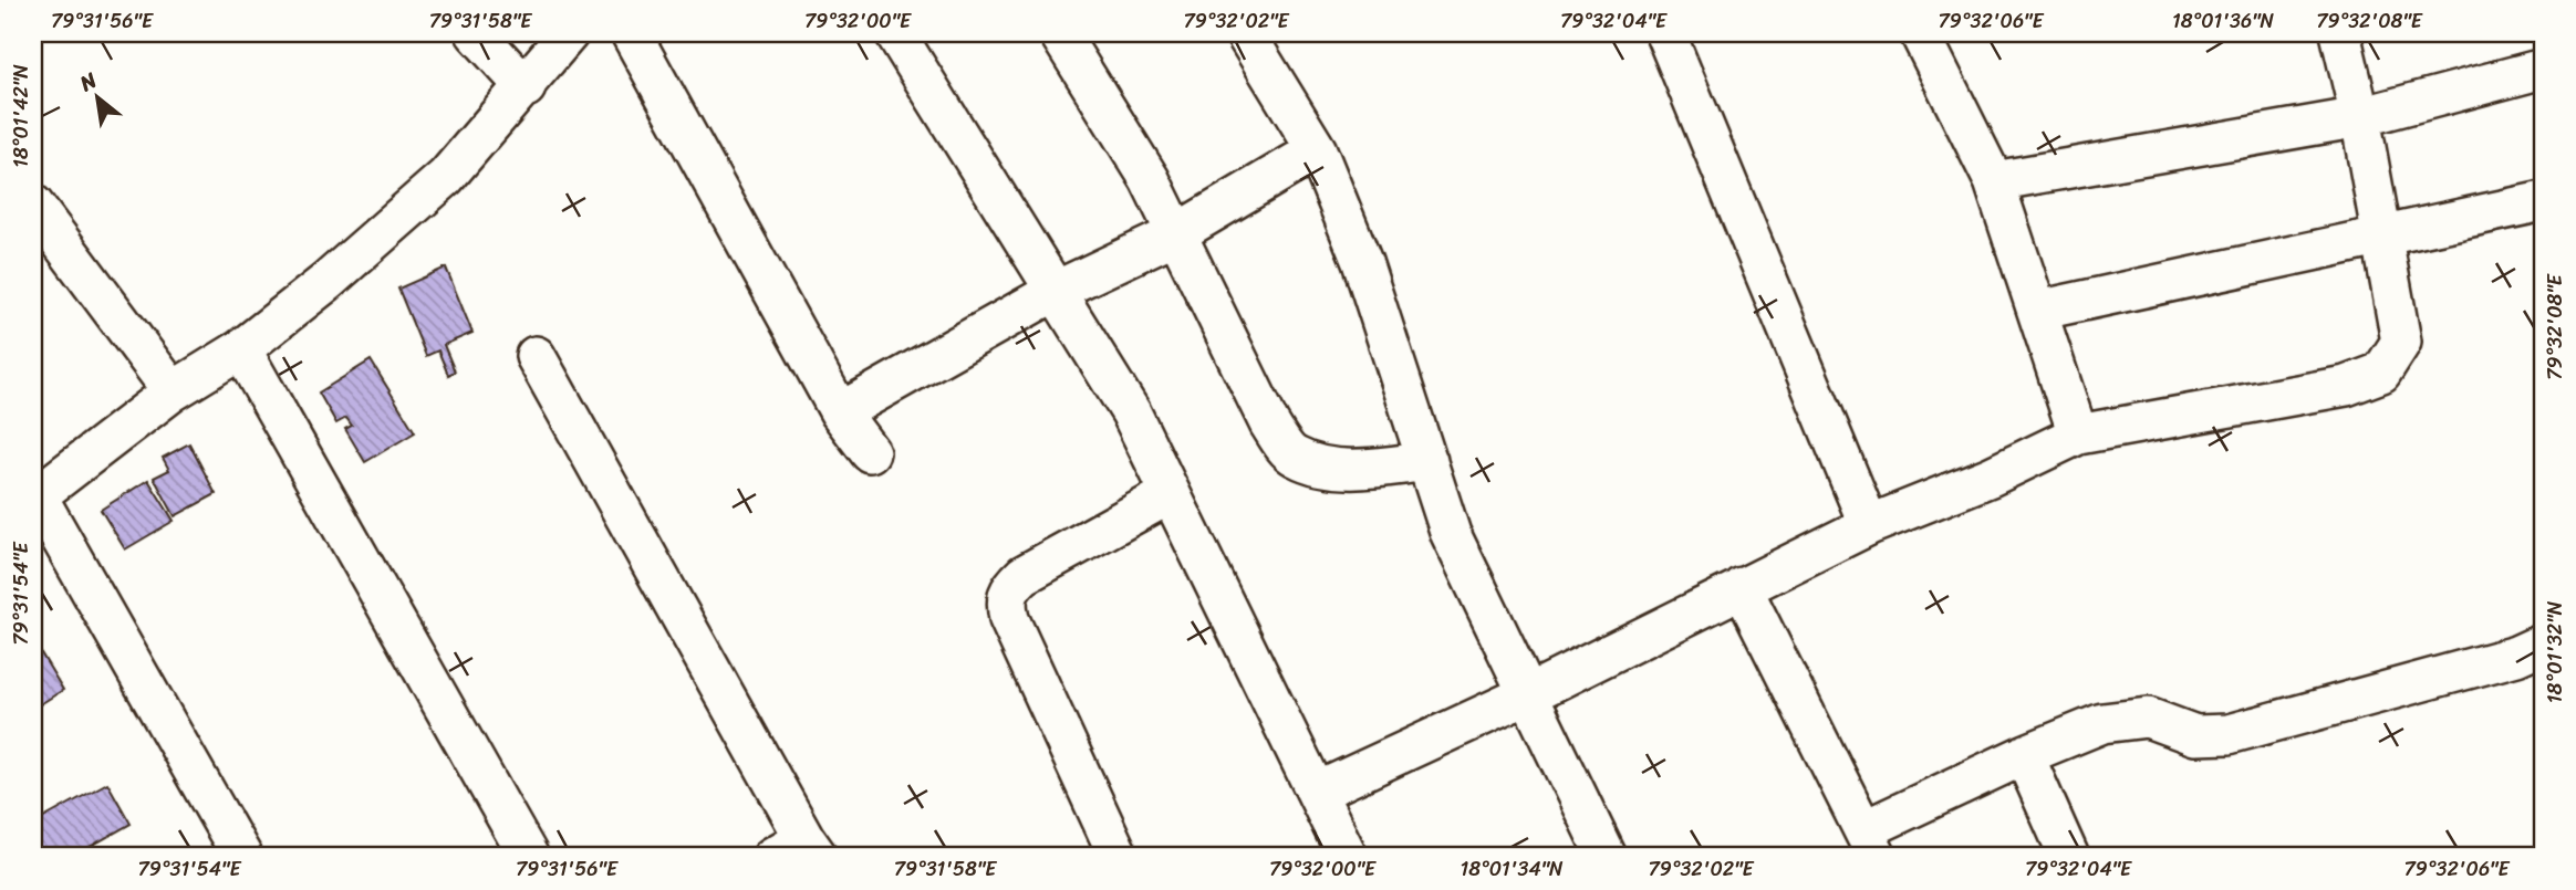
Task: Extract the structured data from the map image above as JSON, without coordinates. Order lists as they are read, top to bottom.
{
  "north": "top left",
  "coordinates": [
    "79°31'56\"E",
    "79°31'58\"E",
    "79°32'00\"E",
    "79°32'02\"E",
    "79°32'04\"E",
    "79°32'06\"E",
    "18°01'36\"N",
    "79°32'08\"E",
    "18°01'42\"N",
    "79°31'54\"E",
    "18°01'32\"N",
    "18°01'34\"N"
  ]
}
